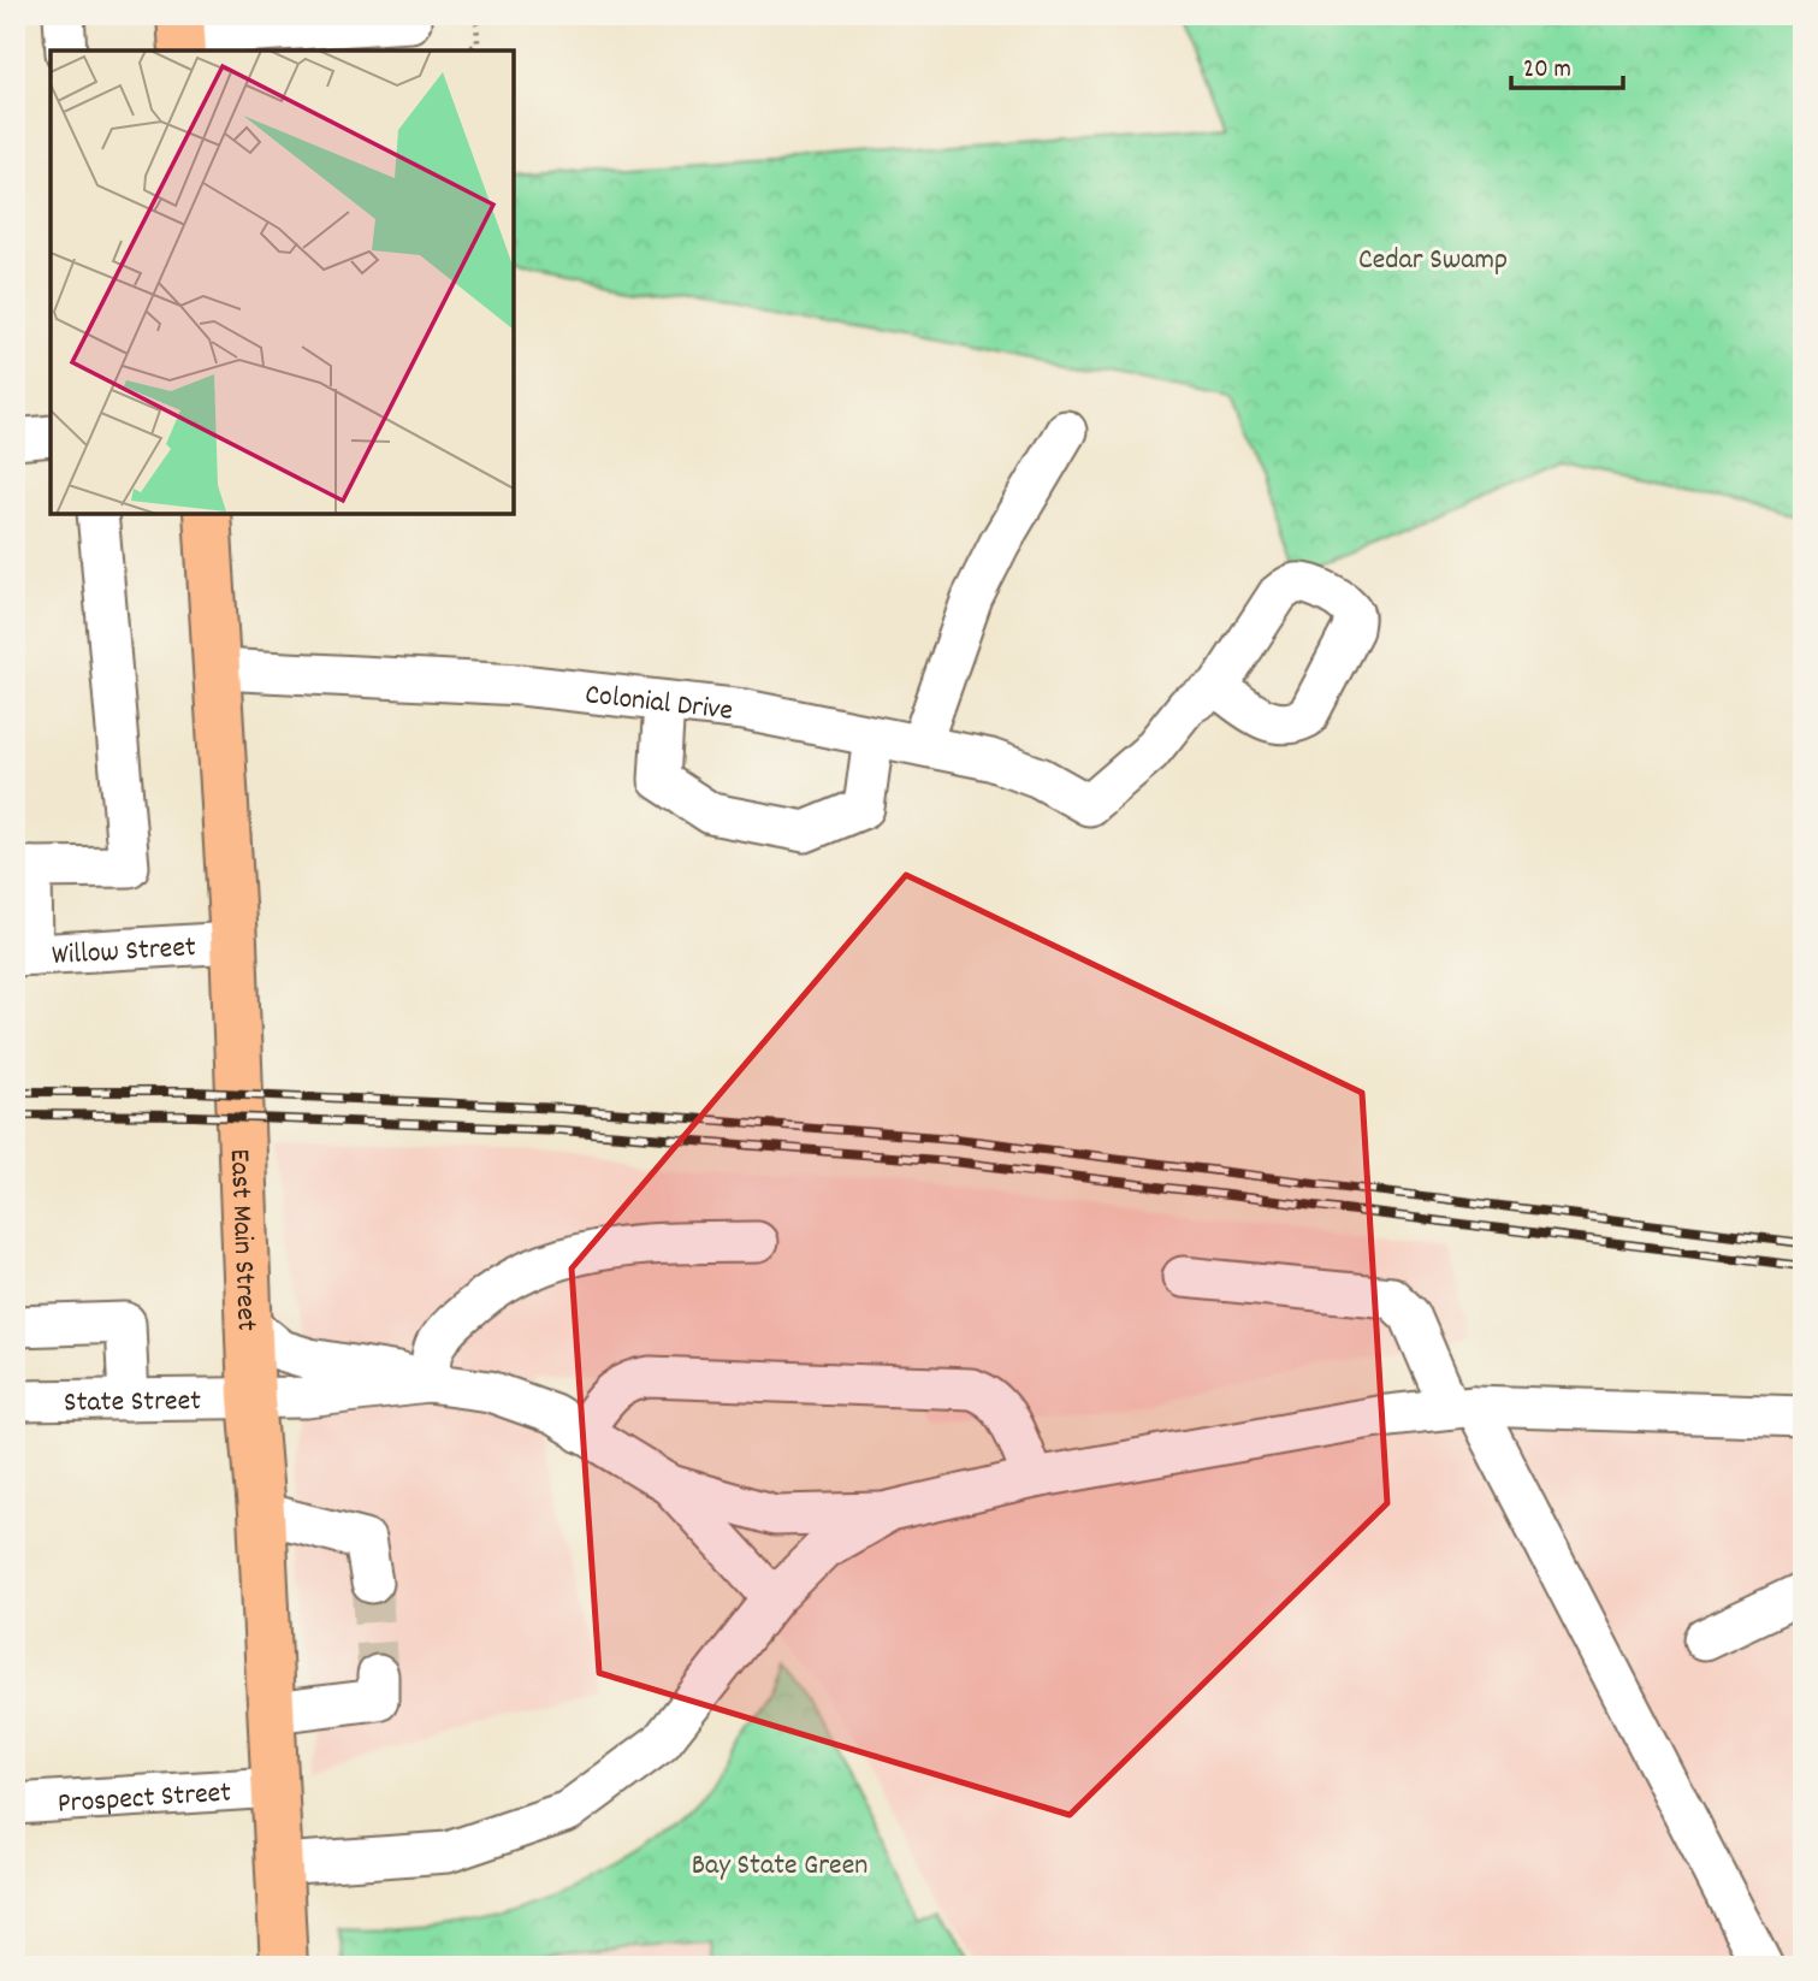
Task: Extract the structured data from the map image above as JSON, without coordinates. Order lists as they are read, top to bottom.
{
  "streets": {
    "main road": ["East Main Street"],
    "street": [
      "Colonial Drive",
      "Willow Street",
      "State Street",
      "Prospect Street"
    ]
  },
  "crossings": [
    ["Colonial Drive", "East Main Street"],
    ["Willow Street", "East Main Street"],
    ["East Main Street", "State Street"],
    ["East Main Street", "Prospect Street"]
  ],
  "parks": ["Cedar Swamp", "Bay State Green"],
  "scale_bar": "20 m"
}
